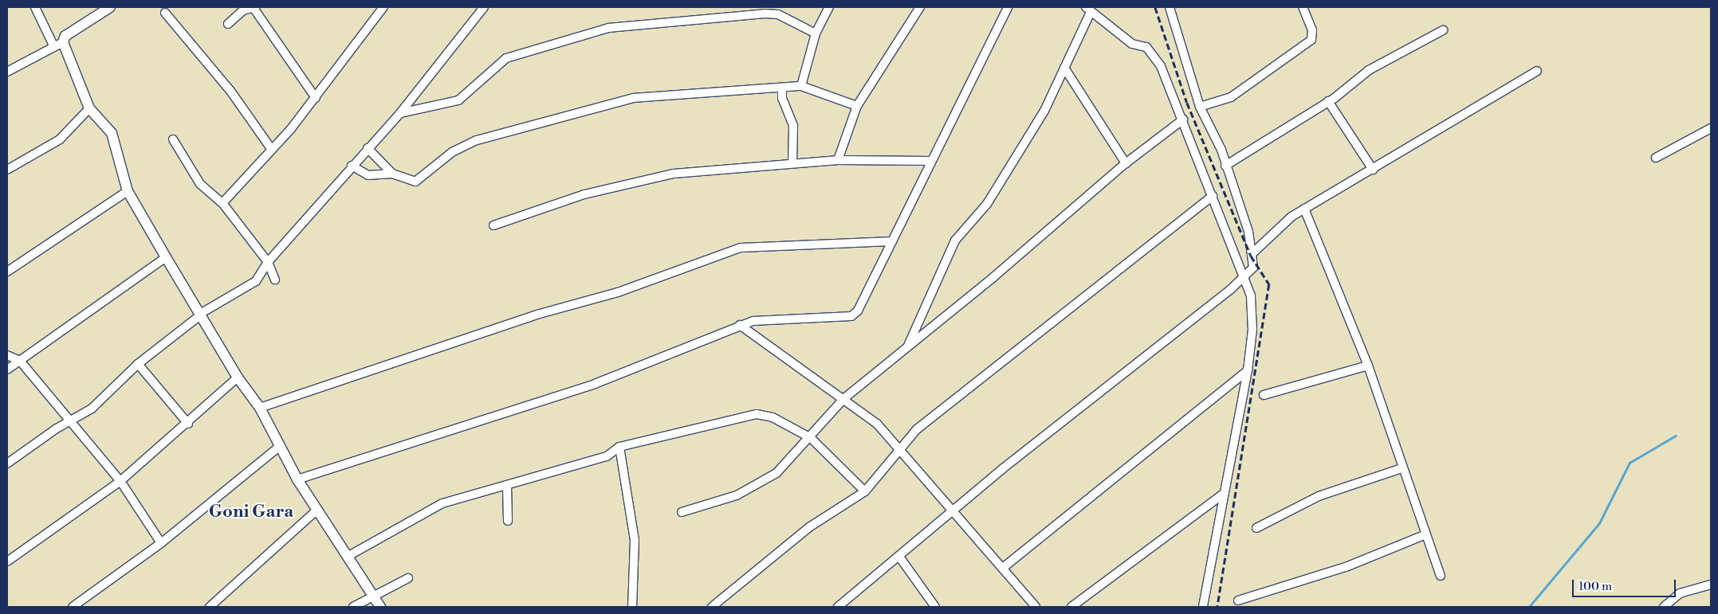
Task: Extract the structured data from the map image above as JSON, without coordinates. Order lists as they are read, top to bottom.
{
  "districts": ["Goni Gara"],
  "scale_bar": "100 m"
}
